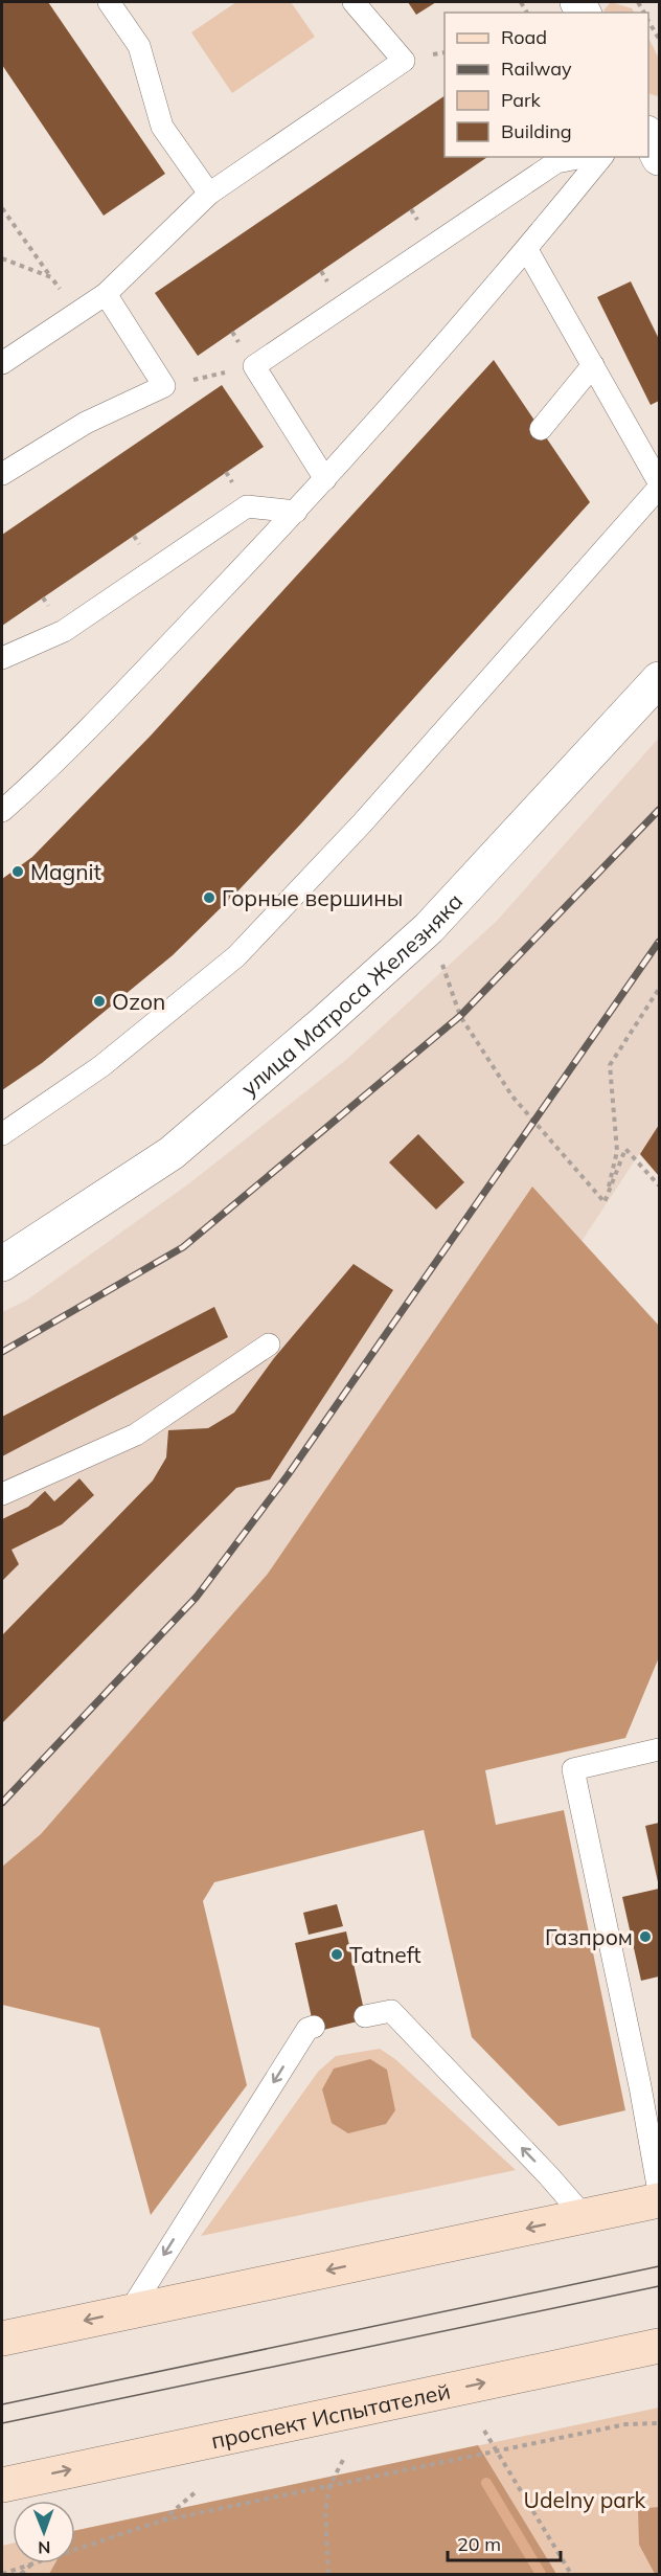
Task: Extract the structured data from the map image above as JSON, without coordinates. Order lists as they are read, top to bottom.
{
  "streets": {
    "main road": ["проспект Испытателей"],
    "street": ["улица Матроса Железняка"]
  },
  "parks": ["Udelny park"],
  "places": [
    "Magnit",
    "Горные вершины",
    "Ozon",
    "Газпром",
    "Tatneft"
  ],
  "legend": [
    "Road",
    "Railway",
    "Park",
    "Building"
  ],
  "scale_bar": "20 m",
  "north": "bottom"
}
